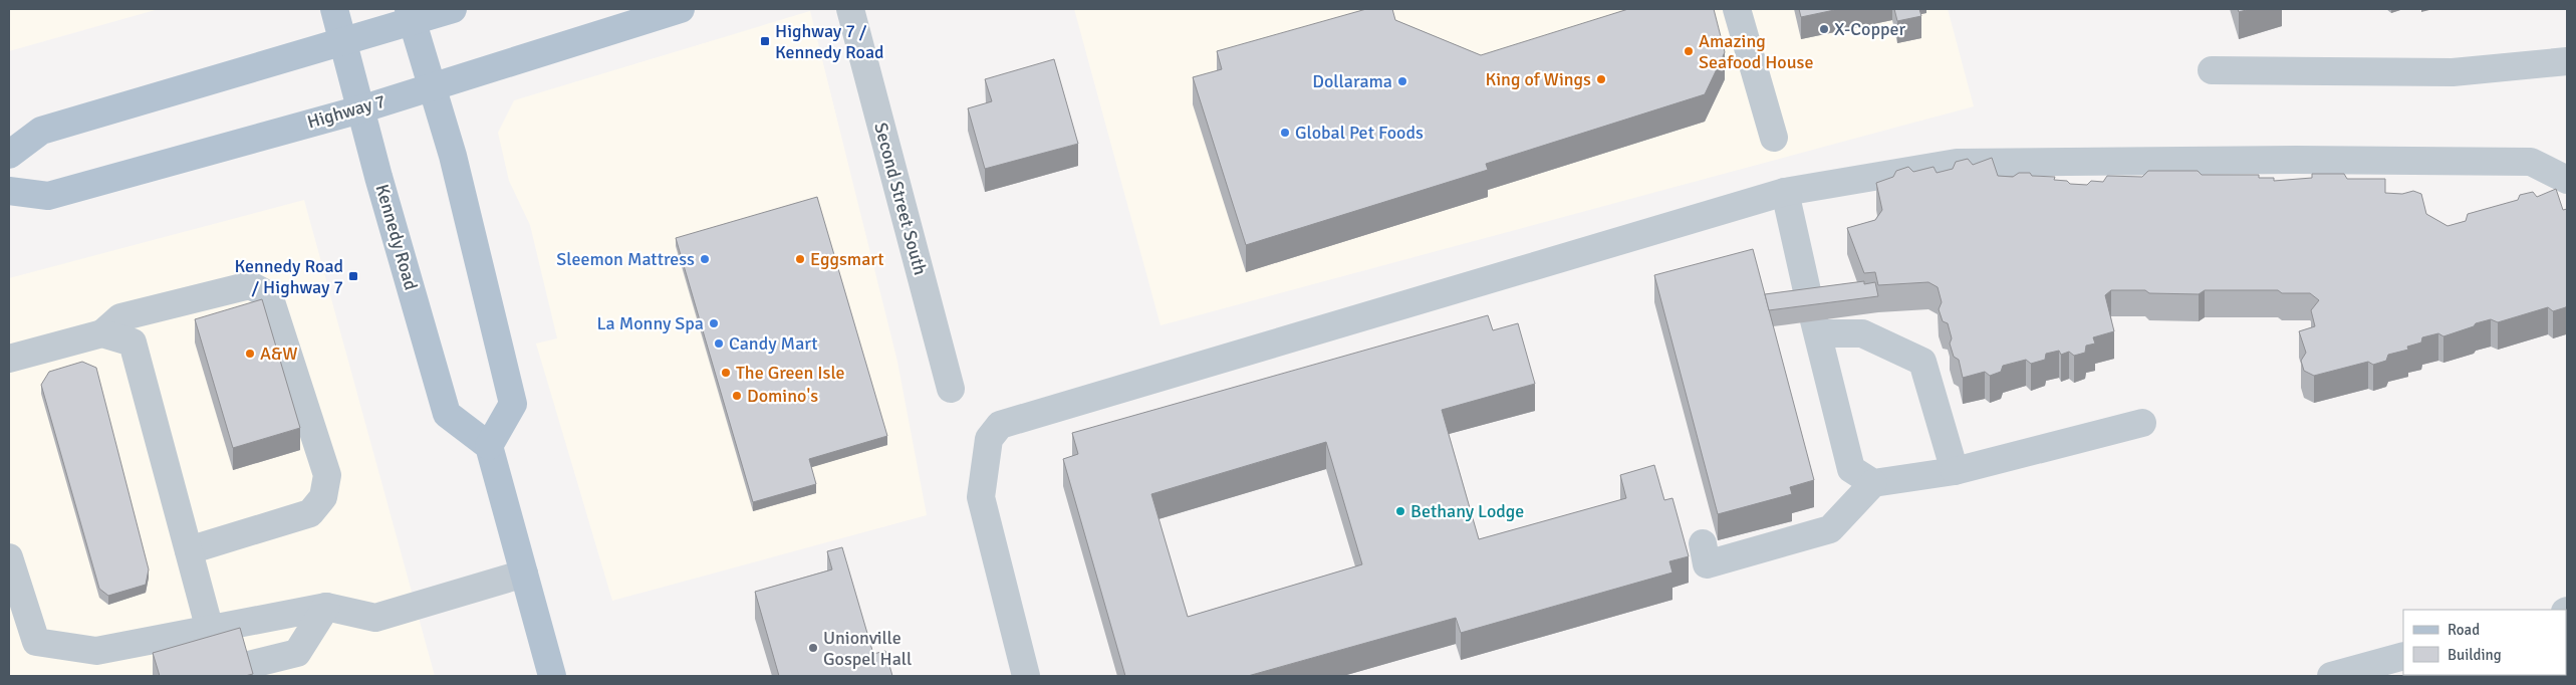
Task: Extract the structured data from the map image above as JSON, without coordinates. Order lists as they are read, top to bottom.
{
  "streets": {
    "main road": ["Highway 7", "Kennedy Road"],
    "street": ["Second Street South"]
  },
  "crossings": [
    ["Highway 7", "Kennedy Road"]
  ],
  "places": {
    "other": [
      "X-Copper",
      "Amazing Seafood House",
      "King of Wings",
      "Dollarama",
      "Global Pet Foods",
      "Sleemon Mattress",
      "Eggsmart",
      "La Monny Spa",
      "Candy Mart",
      "A&W",
      "The Green Isle",
      "Domino's",
      "Bethany Lodge",
      "Unionville Gospel Hall"
    ],
    "transit": ["Highway 7 / Kennedy Road", "Kennedy Road / Highway 7"]
  },
  "legend": ["Road", "Building"]
}
